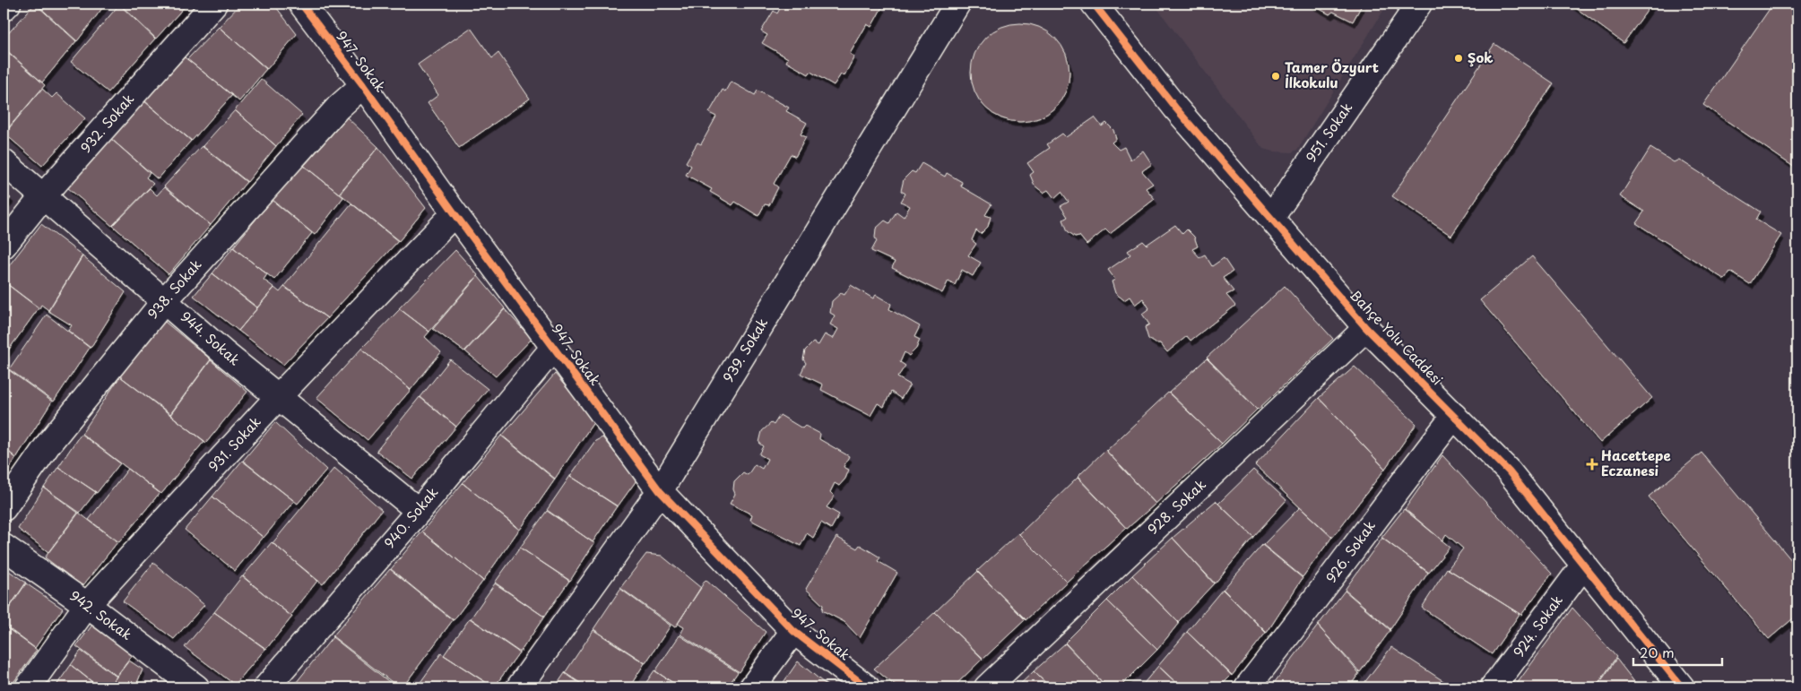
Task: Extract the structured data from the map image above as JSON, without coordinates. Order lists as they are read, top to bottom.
{
  "streets": {
    "street": [
      "947. Sokak",
      "932. Sokak",
      "951. Sokak",
      "938. Sokak",
      "Bahçe Yolu Caddesi",
      "944. Sokak",
      "939. Sokak",
      "931. Sokak",
      "928. Sokak",
      "940. Sokak",
      "926. Sokak",
      "942. Sokak",
      "924. Sokak"
    ]
  },
  "crossings": [
    ["947. Sokak", "938. Sokak"],
    ["947. Sokak", "939. Sokak"],
    ["947. Sokak", "931. Sokak"],
    ["947. Sokak", "940. Sokak"],
    ["932. Sokak", "944. Sokak"],
    ["951. Sokak", "Bahçe Yolu Caddesi"],
    ["938. Sokak", "944. Sokak"],
    ["Bahçe Yolu Caddesi", "928. Sokak"],
    ["Bahçe Yolu Caddesi", "926. Sokak"],
    ["Bahçe Yolu Caddesi", "924. Sokak"],
    ["944. Sokak", "931. Sokak"],
    ["944. Sokak", "940. Sokak"],
    ["931. Sokak", "942. Sokak"]
  ],
  "places": {
    "other": ["Şok", "Tamer Özyurt İlkokulu"],
    "health": ["Hacettepe Eczanesi"]
  },
  "scale_bar": "20 m"
}
